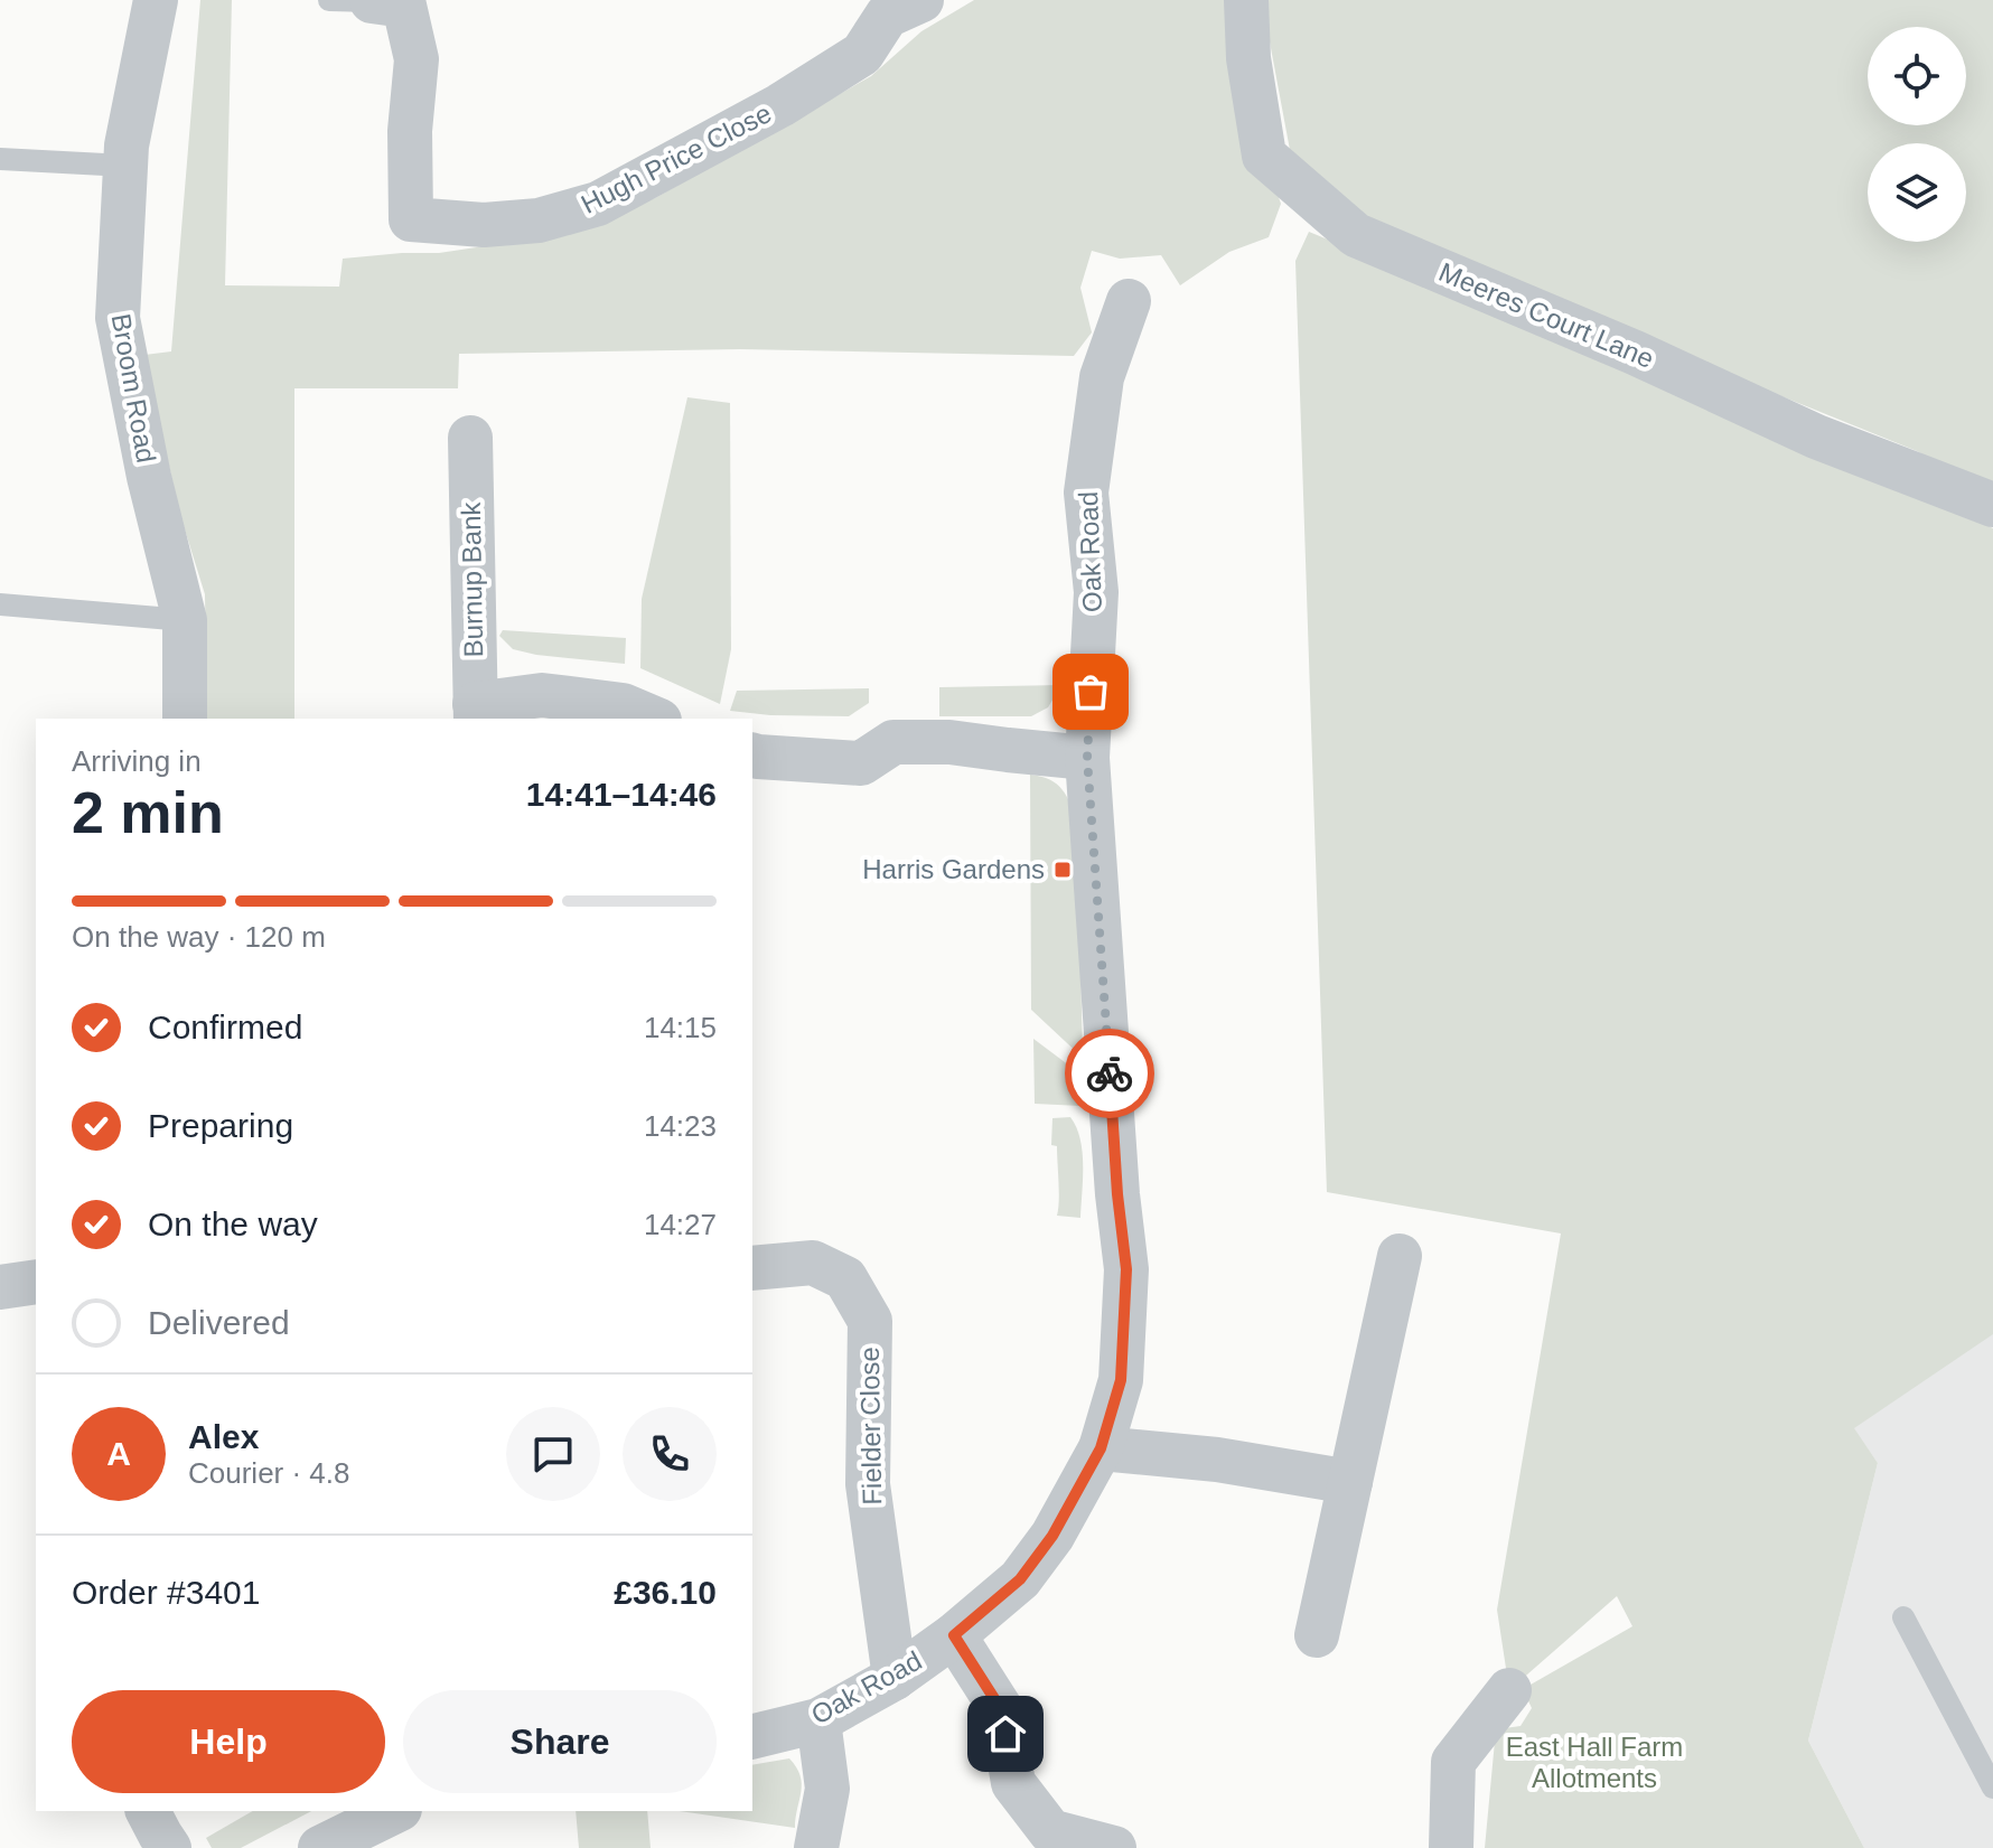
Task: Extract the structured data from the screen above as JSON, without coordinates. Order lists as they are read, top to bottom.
{
  "streets": {
    "street": [
      "Hugh Price Close",
      "Meeres Court Lane",
      "Broom Road",
      "Oak Road",
      "Burnup Bank",
      "Fielder Close"
    ]
  },
  "crossings": [
    ["Oak Road", "Fielder Close"]
  ],
  "parks": ["East Hall Farm Allotments"],
  "places": {
    "transit": ["Harris Gardens"]
  },
  "page": {
    "heading": ["2 min", "Arriving in", "14:41–14:46"],
    "panel": [
      "Alex",
      "Courier · 4.8",
      "Order #3401",
      "£36.10"
    ],
    "bar": "On the way · 120 m",
    "list": [
      ["Confirmed", "14:15"],
      ["Preparing", "14:23"],
      ["On the way", "14:27"],
      "Delivered"
    ],
    "round": "A",
    "buttons": ["Help", "Share"]
  }
}
